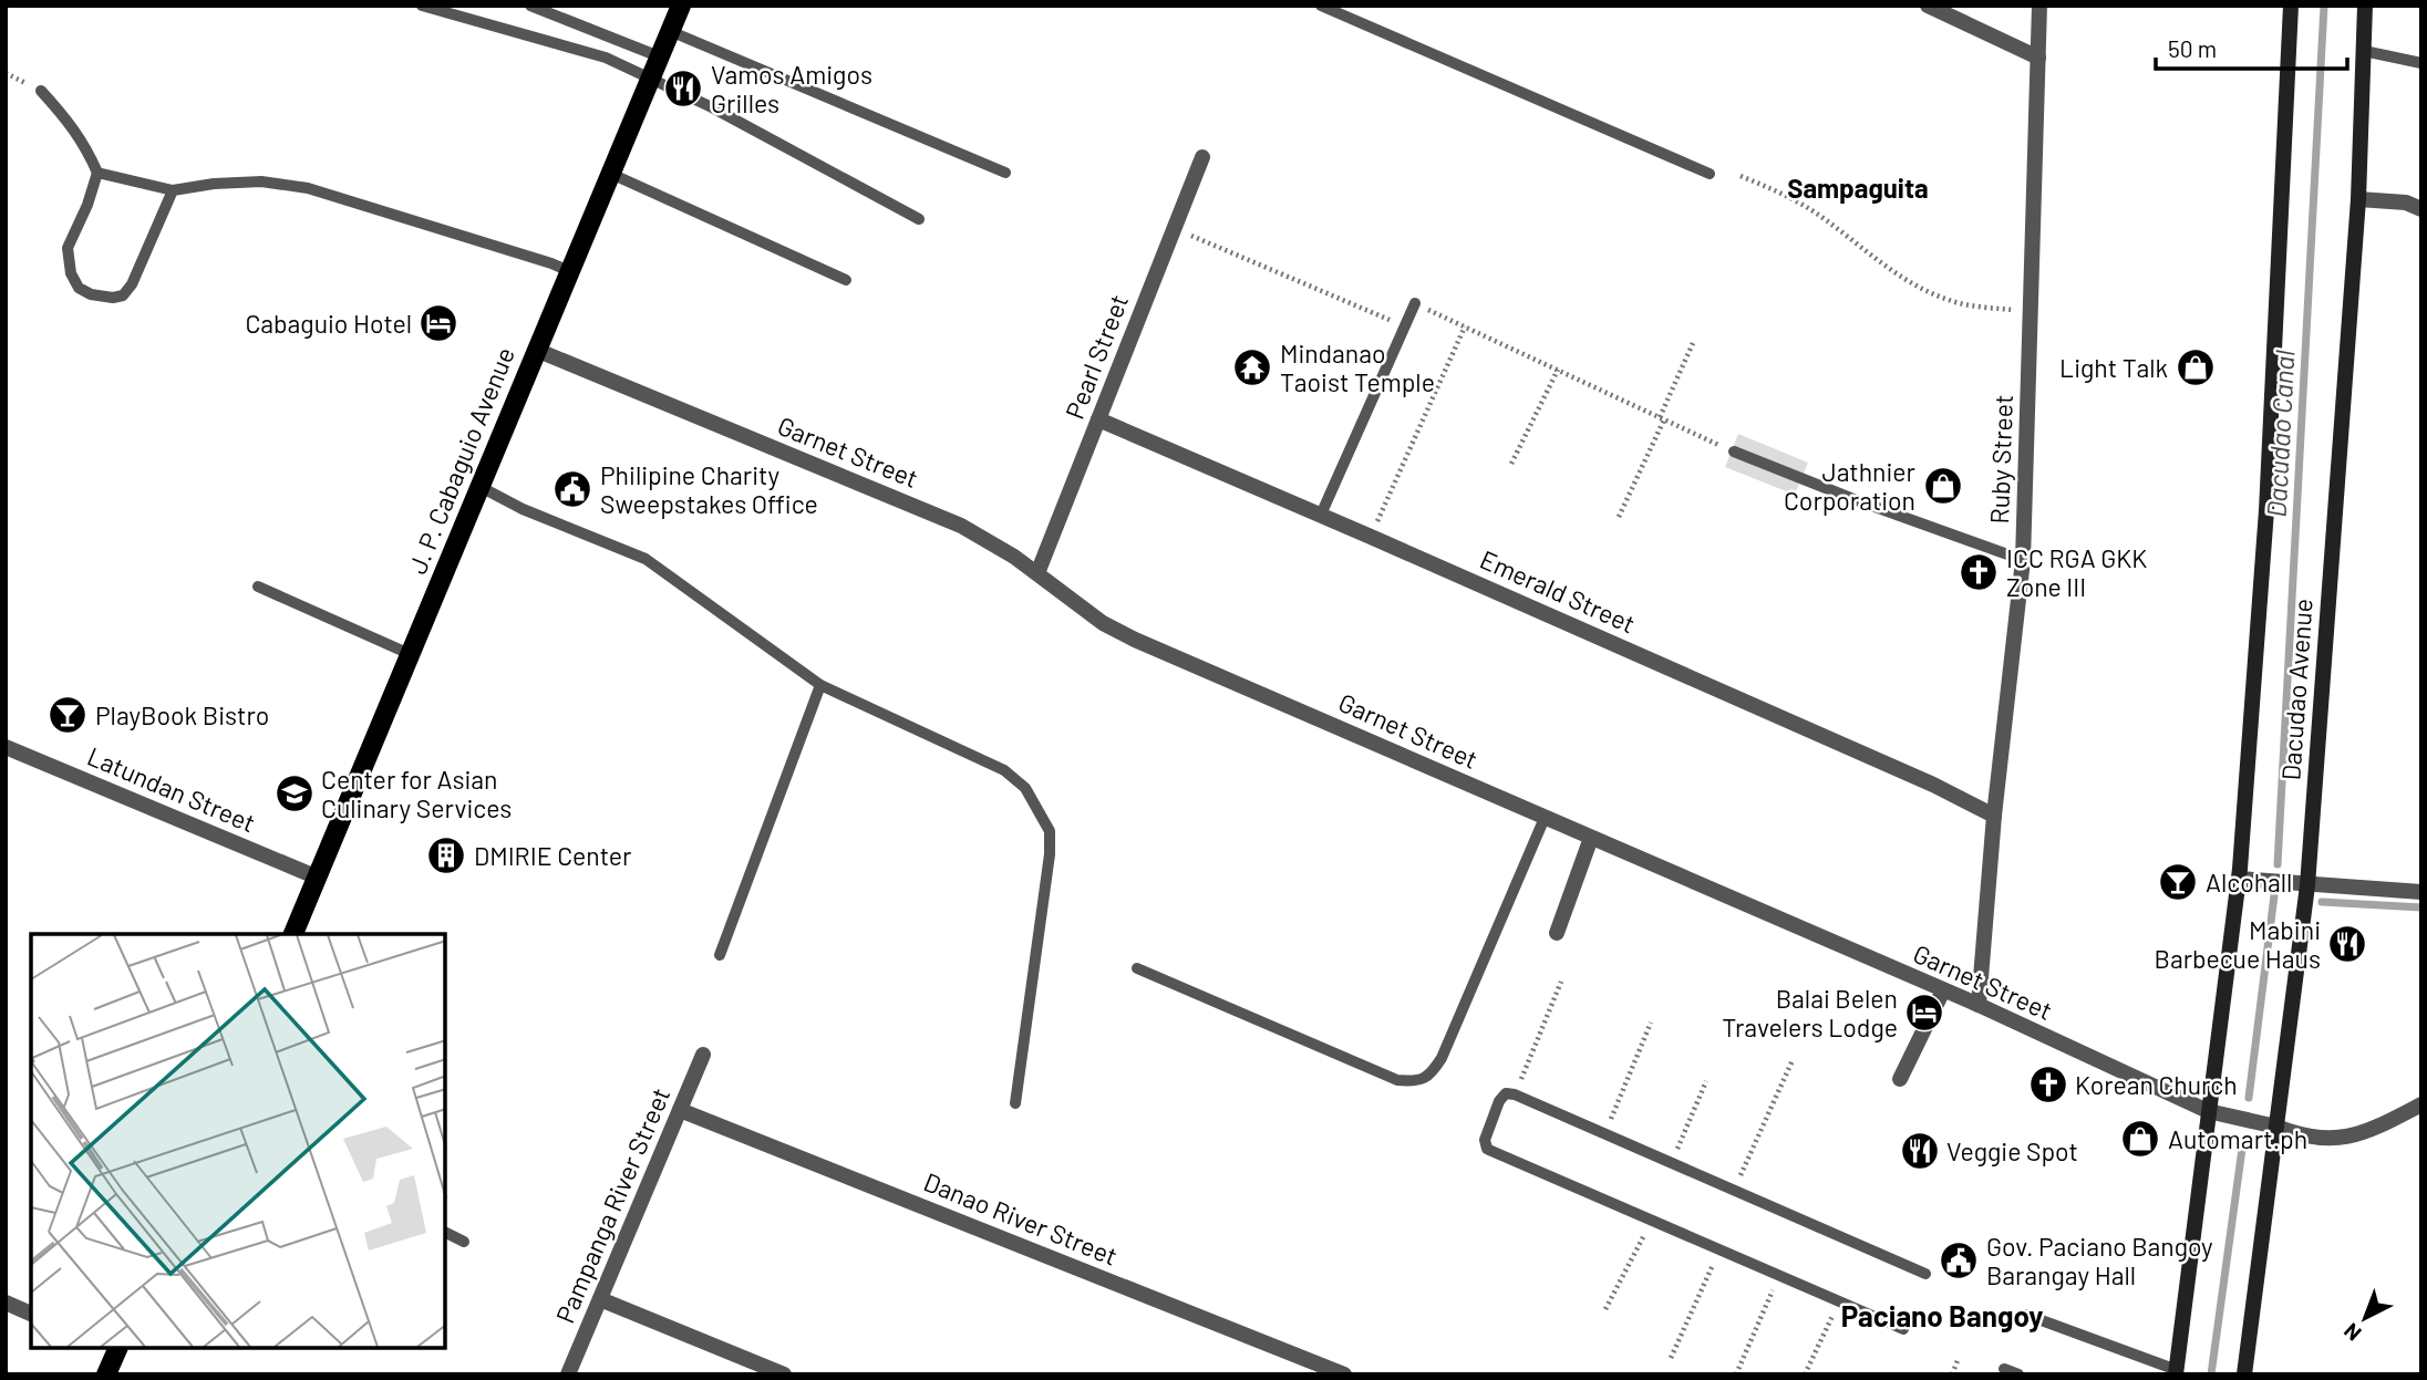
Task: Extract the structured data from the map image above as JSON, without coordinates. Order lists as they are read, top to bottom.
{
  "streets": {
    "main road": ["J. P. Cabaguio Avenue", "Dacudao Avenue"],
    "street": [
      "Pearl Street",
      "Garnet Street",
      "Ruby Street",
      "Emerald Street",
      "Latundan Street",
      "Pampanga River Street",
      "Danao River Street"
    ]
  },
  "crossings": [
    ["Pearl Street", "Garnet Street"],
    ["Pearl Street", "Emerald Street"],
    ["Garnet Street", "Ruby Street"],
    ["Garnet Street", "J. P. Cabaguio Avenue"],
    ["Garnet Street", "Dacudao Avenue"],
    ["Ruby Street", "Emerald Street"],
    ["J. P. Cabaguio Avenue", "Latundan Street"],
    ["Pampanga River Street", "Danao River Street"]
  ],
  "districts": ["Sampaguita", "Paciano Bangoy"],
  "water": ["Dacudao Canal"],
  "places": {
    "restaurant": ["Vamos Amigos Grilles", "Mabini Barbecue Haus", "Veggie Spot"],
    "hotel": ["Cabaguio Hotel", "Balai Belen Travelers Lodge"],
    "temple": ["Mindanao Taoist Temple"],
    "shop": ["Light Talk", "Jathnier Corporation", "Automart.ph"],
    "public building": ["Philipine Charity Sweepstakes Office", "Gov. Paciano Bangoy Barangay Hall"],
    "church": ["ICC RGA GKK Zone III", "Korean Church"],
    "bar": ["PlayBook Bistro", "Alcohall"],
    "school or university": ["Center for Asian Culinary Services"],
    "building": ["DMIRIE Center"]
  },
  "scale_bar": "50 m",
  "north": "bottom left"
}
